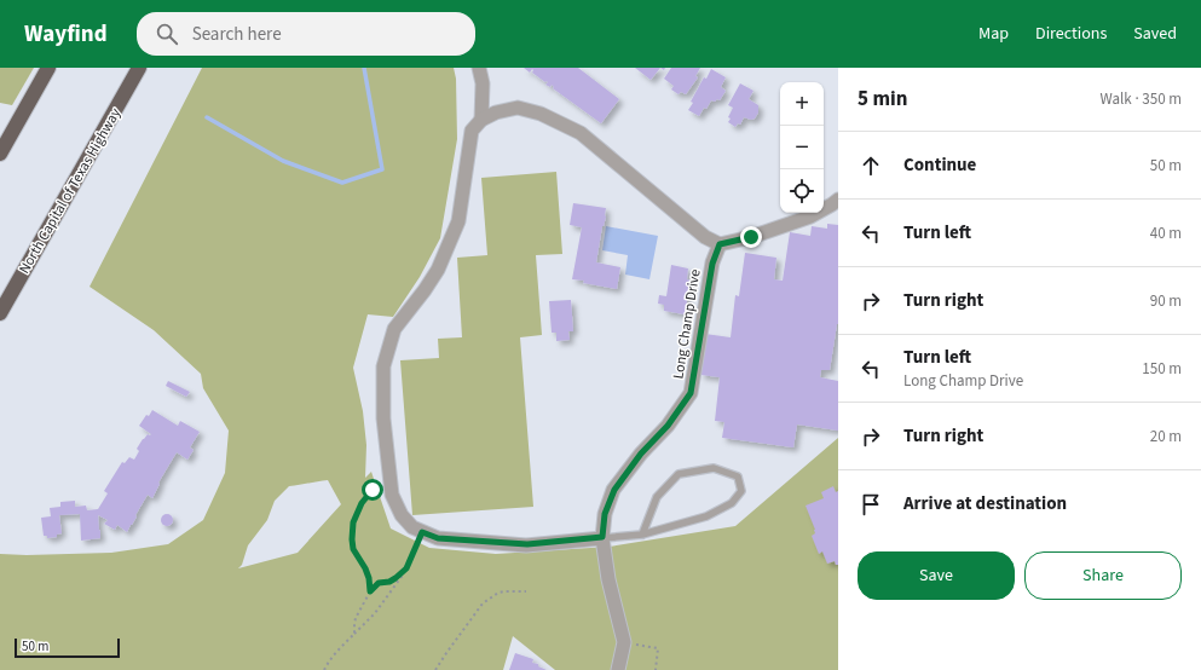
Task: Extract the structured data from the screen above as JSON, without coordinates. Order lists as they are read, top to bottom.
{
  "streets": {
    "highway": ["North Capital of Texas Highway"],
    "street": ["Long Champ Drive"]
  },
  "scale_bar": "50 m",
  "page": {
    "header": "Wayfind",
    "search": "Search here",
    "nav": ["Map", "Directions", "Saved"],
    "heading": ["5 min", "Walk · 350 m"],
    "map_buttons": ["+", "−"],
    "list": [
      ["Continue", "50 m"],
      ["Turn left", "40 m"],
      ["Turn right", "90 m"],
      ["Turn left", "Long Champ Drive", "150 m"],
      ["Turn right", "20 m"],
      "Arrive at destination"
    ],
    "buttons": ["Save", "Share"],
    "scale": "50 m"
  }
}
